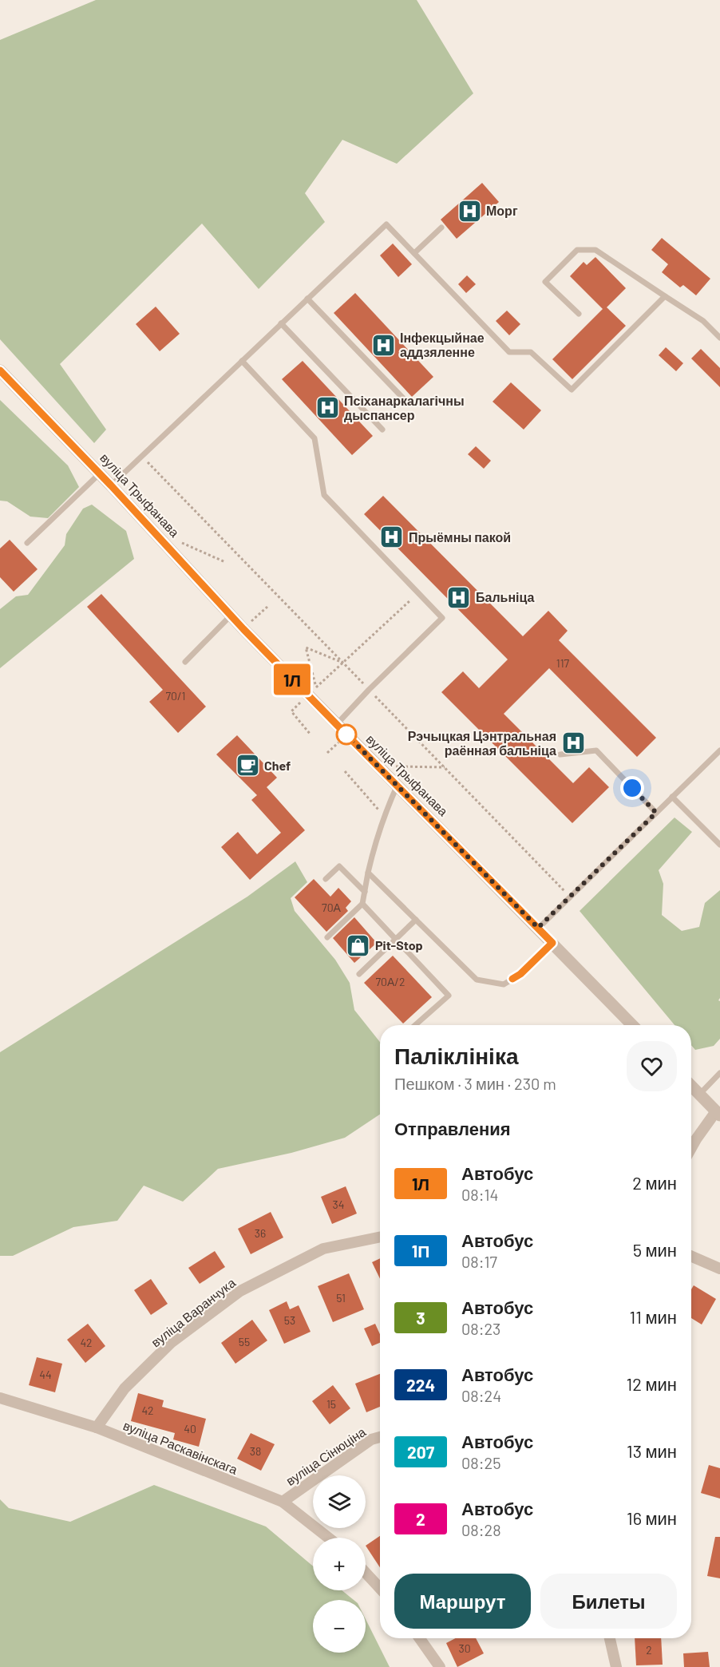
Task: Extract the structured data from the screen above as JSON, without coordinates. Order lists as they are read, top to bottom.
{
  "streets": {
    "street": [
      "вуліца Трыфанава",
      "вуліца Варанчука",
      "вуліца Раскавінскага",
      "вуліца Сінюціна"
    ]
  },
  "crossings": [
    ["вуліца Варанчука", "вуліца Раскавінскага"],
    ["вуліца Раскавінскага", "вуліца Сінюціна"]
  ],
  "places": {
    "hospital": [
      "Морг",
      "Інфекцыйнае аддзяленне",
      "Псіханаркалагічны дыспансер",
      "Прыёмны пакой",
      "Бальніца",
      "Рэчыцкая Цэнтральная раённая бальніца"
    ],
    "cafe": ["Chef"],
    "shop": ["Pit-Stop"]
  },
  "lines": ["bus line 1Л"],
  "house_numbers": [
    "117",
    "70/1",
    "70А",
    "70А/2",
    "34",
    "36",
    "51",
    "53",
    "55",
    "42",
    "44",
    "15",
    "42",
    "40",
    "38",
    "30",
    "2"
  ],
  "page": {
    "on_map": "1Л",
    "heading": [
      ["Паліклініка", "Пешком · 3 мин · 230 m"],
      "Отправления"
    ],
    "list": [
      {
        "mark": "1Л",
        "name": "Автобус",
        "note": "08:14",
        "value": "2 мин"
      },
      {
        "mark": "1П",
        "name": "Автобус",
        "note": "08:17",
        "value": "5 мин"
      },
      {
        "mark": "3",
        "name": "Автобус",
        "note": "08:23",
        "value": "11 мин"
      },
      {
        "mark": "224",
        "name": "Автобус",
        "note": "08:24",
        "value": "12 мин"
      },
      {
        "mark": "207",
        "name": "Автобус",
        "note": "08:25",
        "value": "13 мин"
      },
      {
        "mark": "2",
        "name": "Автобус",
        "note": "08:28",
        "value": "16 мин"
      }
    ],
    "map_buttons": ["+", "−"],
    "buttons": ["Маршрут", "Билеты"]
  }
}
